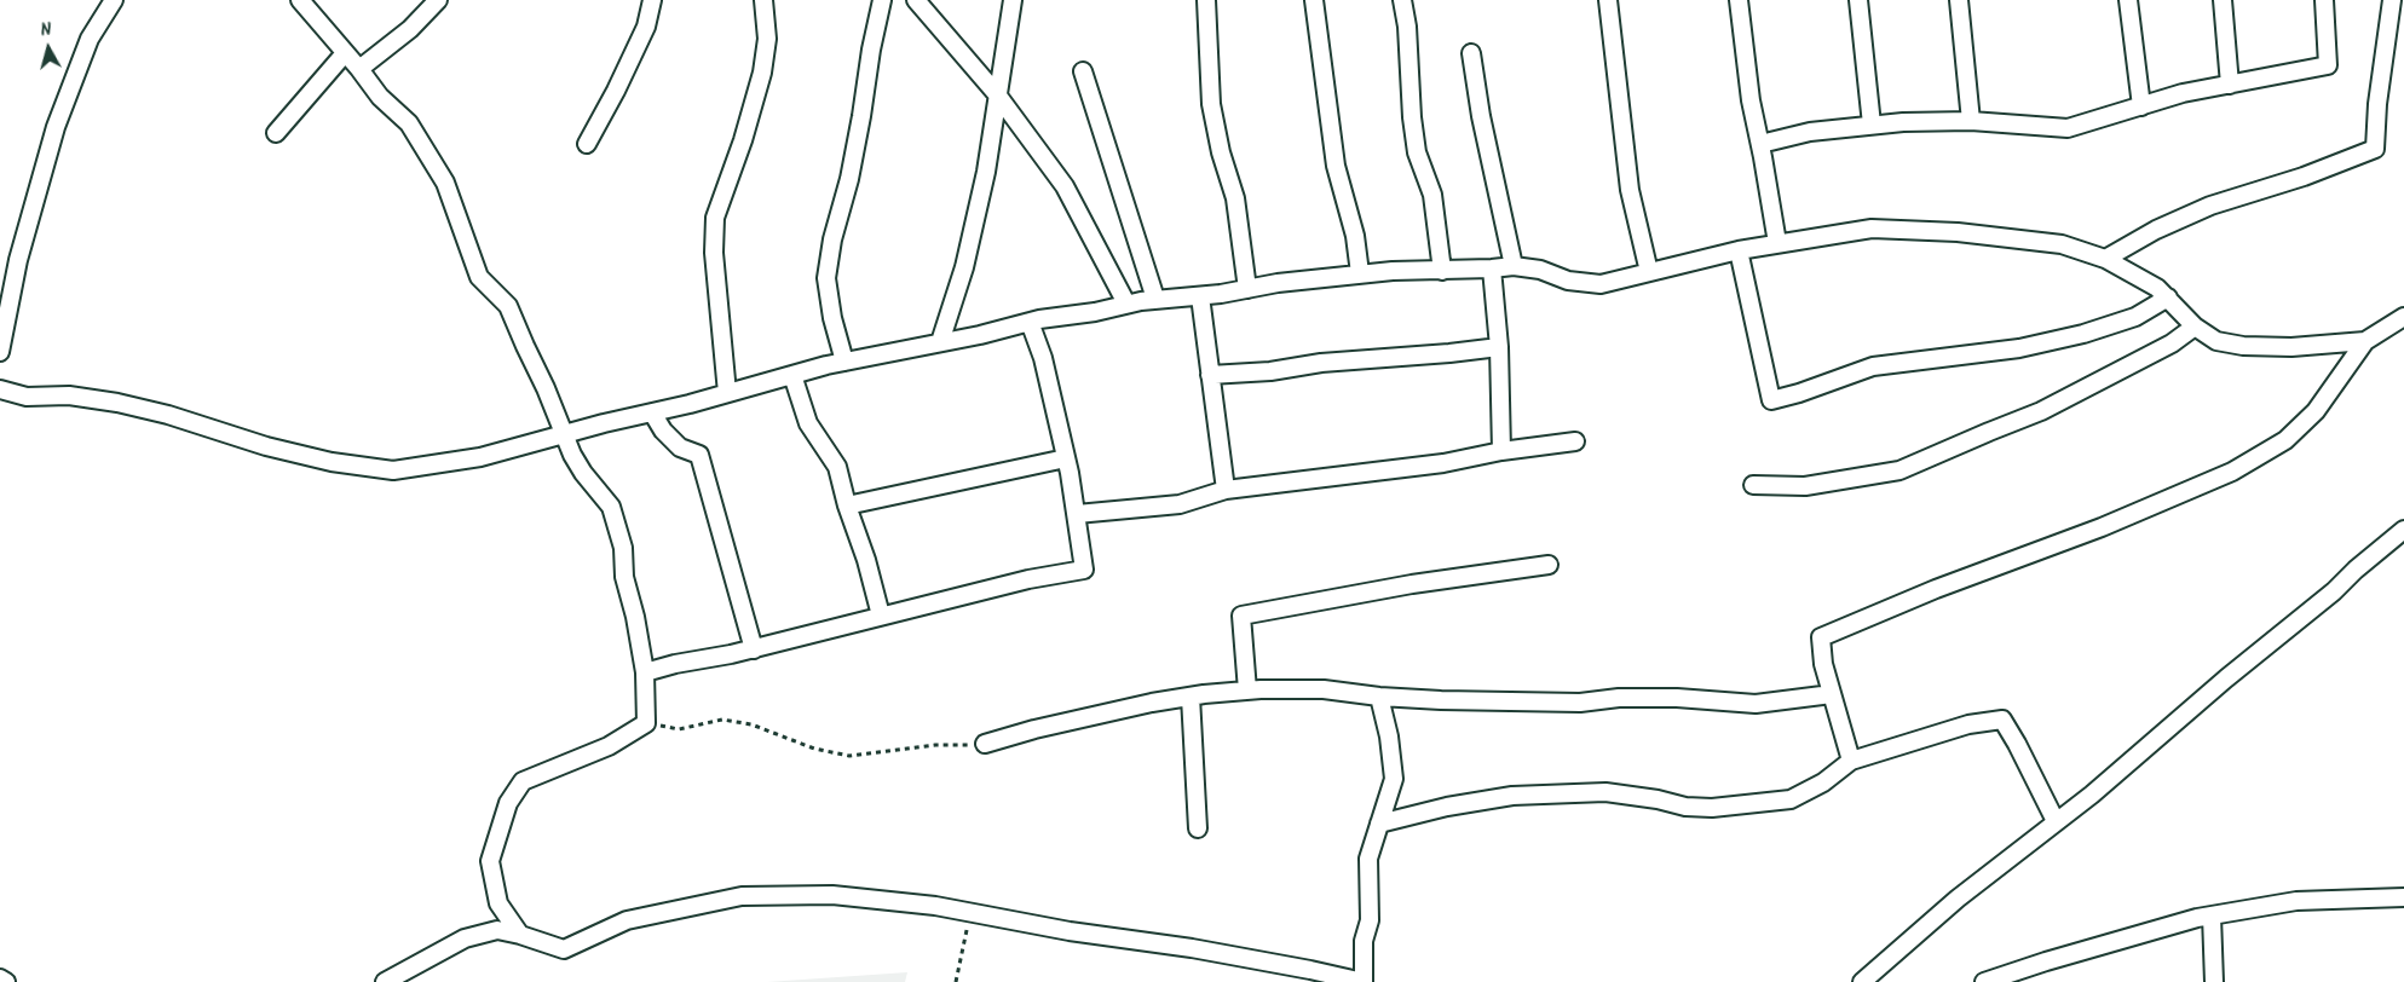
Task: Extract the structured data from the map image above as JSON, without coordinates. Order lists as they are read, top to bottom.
{
  "north": "top"
}
